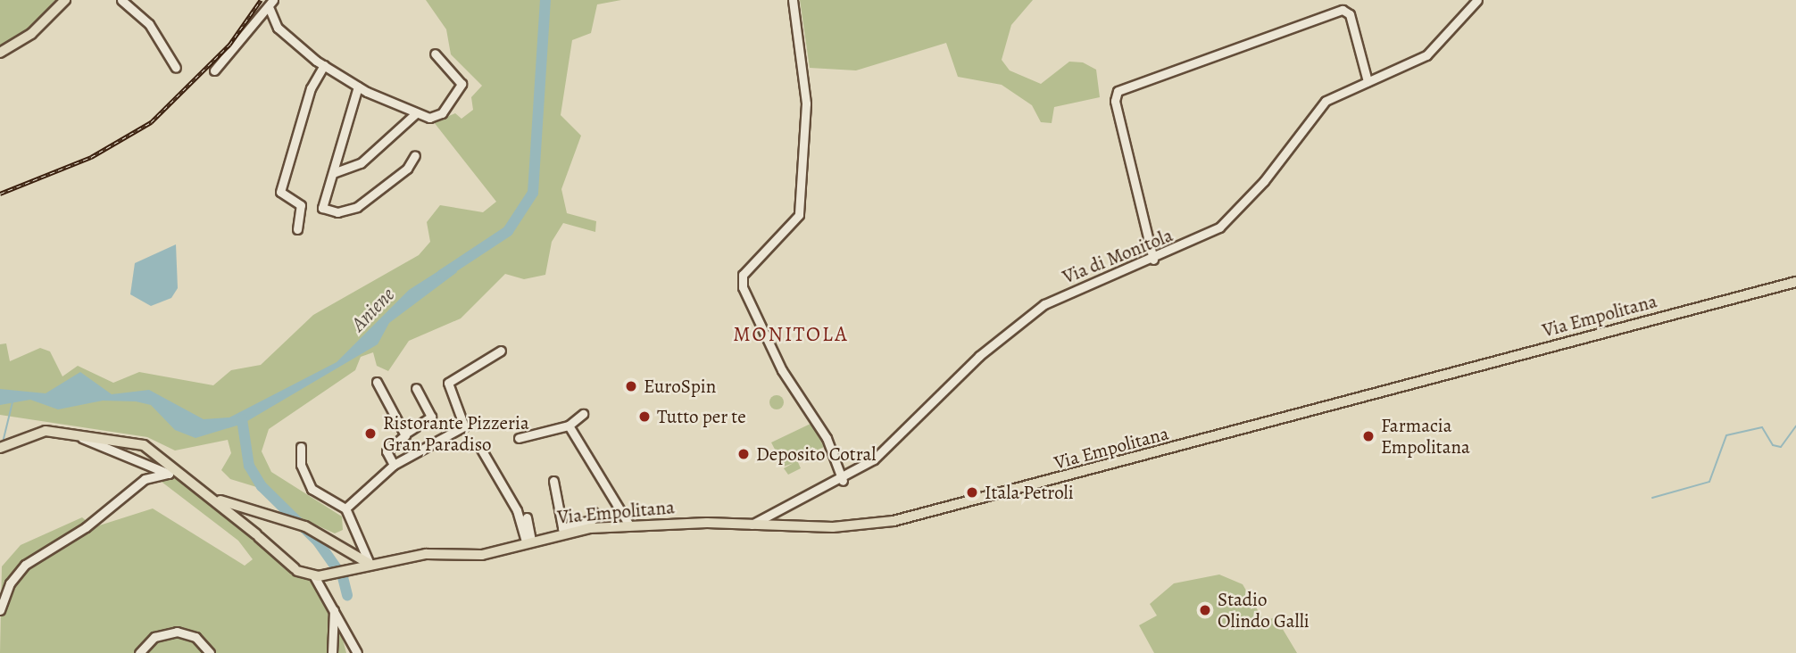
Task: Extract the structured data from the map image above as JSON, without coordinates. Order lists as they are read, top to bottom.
{
  "streets": {
    "main road": ["Via Empolitana"],
    "street": ["Via di Monitola"]
  },
  "crossings": [
    ["Via di Monitola", "Via Empolitana"]
  ],
  "districts": ["MONITOLA"],
  "water": ["Aniene"],
  "places": [
    "EuroSpin",
    "Tutto per te",
    "Ristorante Pizzeria Gran Paradiso",
    "Farmacia Empolitana",
    "Deposito Cotral",
    "Itala Petroli",
    "Stadio Olindo Galli"
  ]
}
